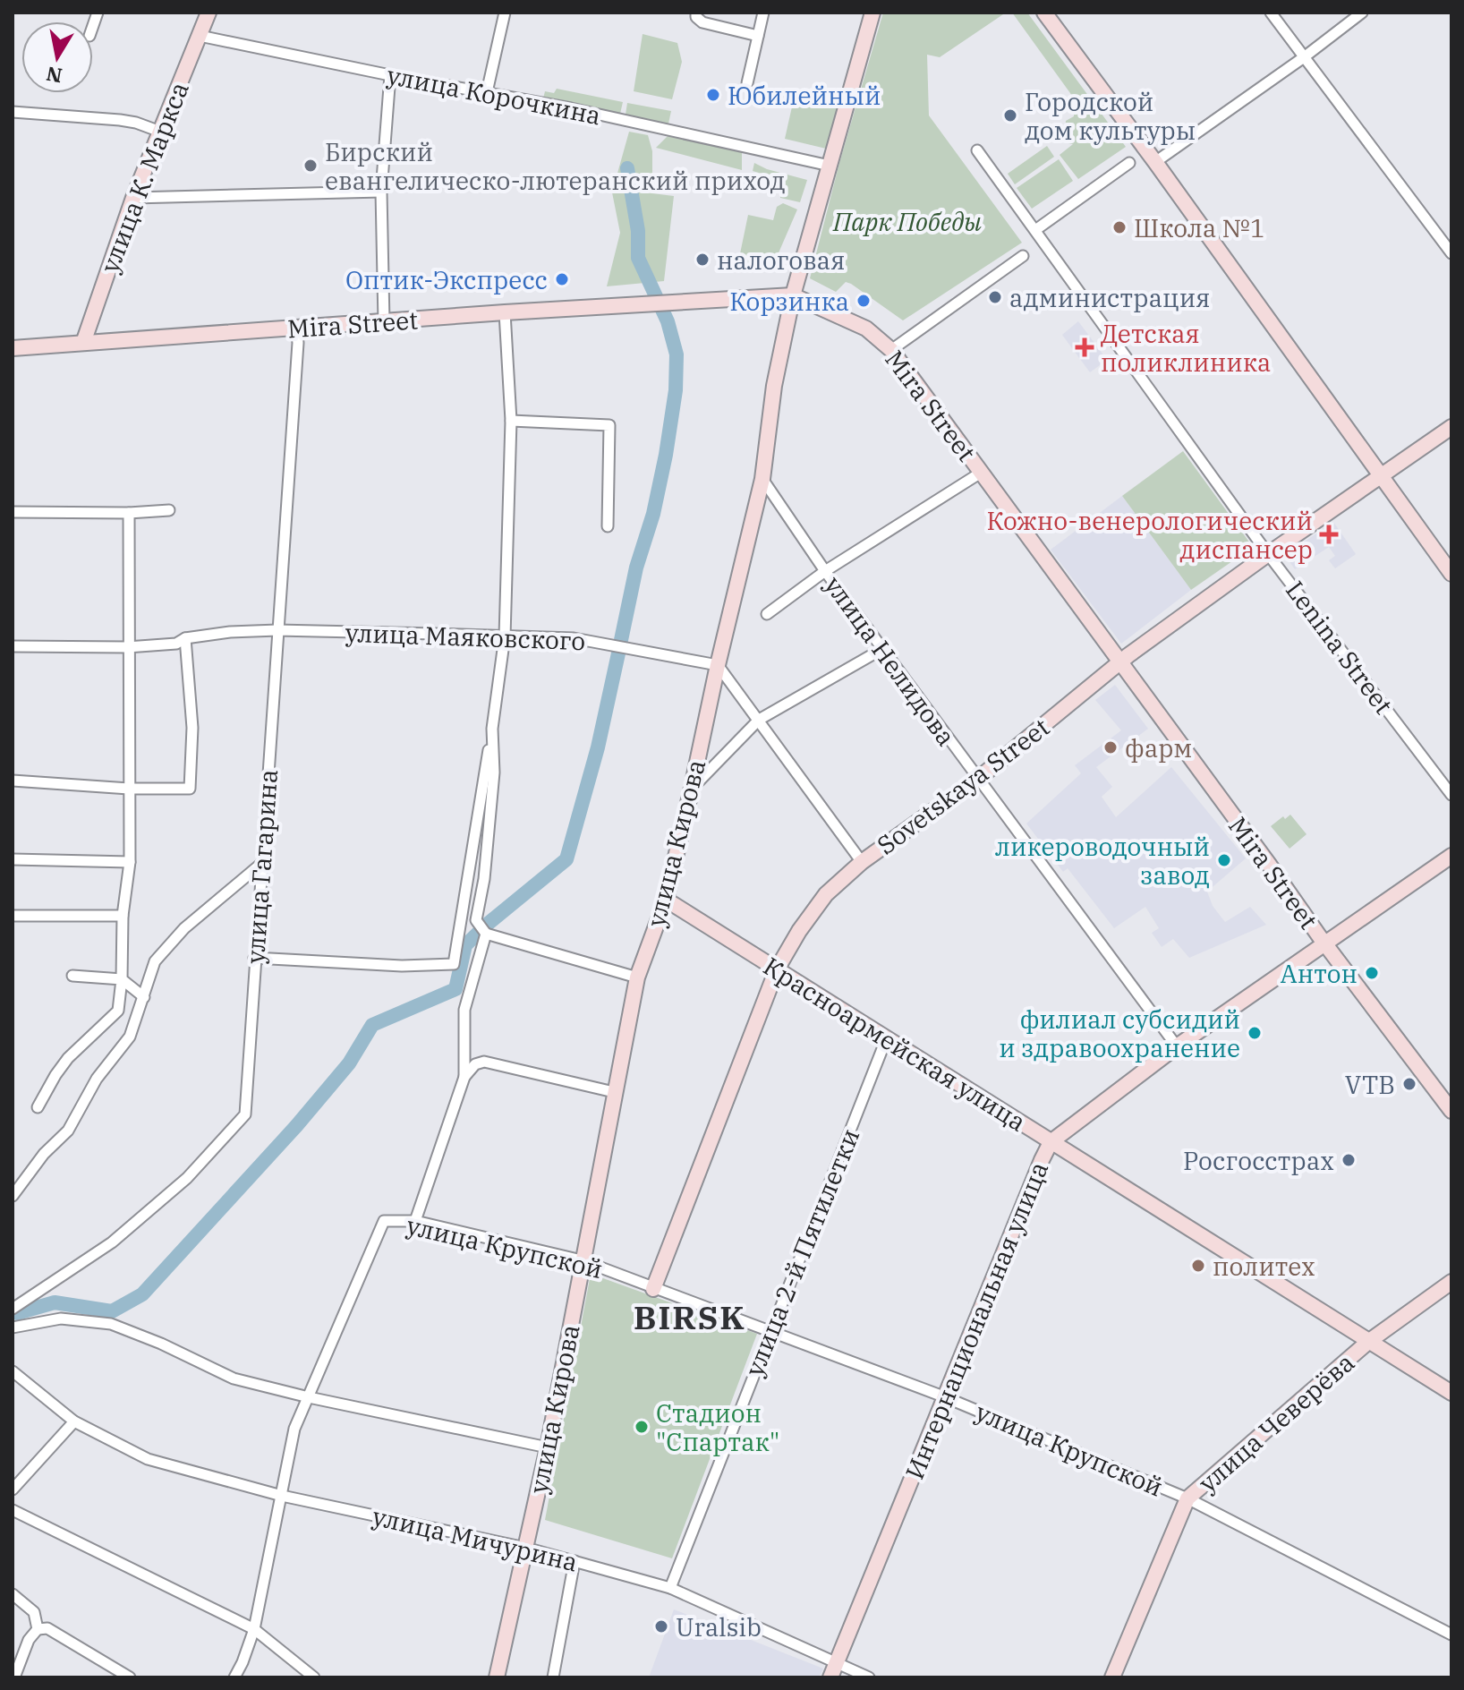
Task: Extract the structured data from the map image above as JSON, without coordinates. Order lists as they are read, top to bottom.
{
  "streets": {
    "street": [
      "улица Корочкина",
      "улица К. Маркса",
      "Mira Street",
      "улица Маяковского",
      "Lenina Street",
      "улица Нелидова",
      "Sovetskaya Street",
      "улица Кирова",
      "улица Гагарина",
      "Красноармейская улица",
      "улица Крупской",
      "улица 2-й Пятилетки",
      "Интернациональная улица",
      "улица Чеверёва",
      "улица Мичурина"
    ]
  },
  "crossings": [
    ["улица Корочкина", "улица К. Маркса"],
    ["улица Корочкина", "улица Кирова"],
    ["улица К. Маркса", "Mira Street"],
    ["Mira Street", "Sovetskaya Street"],
    ["Mira Street", "улица Кирова"],
    ["Mira Street", "улица Гагарина"],
    ["Mira Street", "Интернациональная улица"],
    ["улица Маяковского", "улица Кирова"],
    ["улица Маяковского", "улица Гагарина"],
    ["Lenina Street", "Sovetskaya Street"],
    ["улица Нелидова", "Sovetskaya Street"],
    ["улица Нелидова", "улица Кирова"],
    ["улица Нелидова", "Интернациональная улица"],
    ["Sovetskaya Street", "Красноармейская улица"],
    ["Sovetskaya Street", "улица Крупской"],
    ["улица Кирова", "Красноармейская улица"],
    ["улица Кирова", "улица Крупской"],
    ["улица Кирова", "улица Мичурина"],
    ["Красноармейская улица", "улица 2-й Пятилетки"],
    ["Красноармейская улица", "Интернациональная улица"],
    ["Красноармейская улица", "улица Чеверёва"],
    ["улица Крупской", "улица 2-й Пятилетки"],
    ["улица Крупской", "Интернациональная улица"],
    ["улица Крупской", "улица Чеверёва"],
    ["улица 2-й Пятилетки", "улица Мичурина"],
    ["Интернациональная улица", "улица Мичурина"]
  ],
  "districts": ["BIRSK"],
  "parks": ["Парк Победы"],
  "places": {
    "other": [
      "Юбилейный",
      "Городской дом культуры",
      "Бирский евангелическо-лютеранский приход",
      "Школа №1",
      "налоговая",
      "Оптик-Экспресс",
      "администрация",
      "Корзинка",
      "фарм",
      "ликероводочный завод",
      "Антон",
      "филиал субсидий и здравоохранение",
      "VTB",
      "Росгосстрах",
      "политех",
      "Стадион \"Спартак\"",
      "Uralsib"
    ],
    "health": ["Детская поликлиника", "Кожно-венерологический диспансер"]
  },
  "north": "bottom"
}
